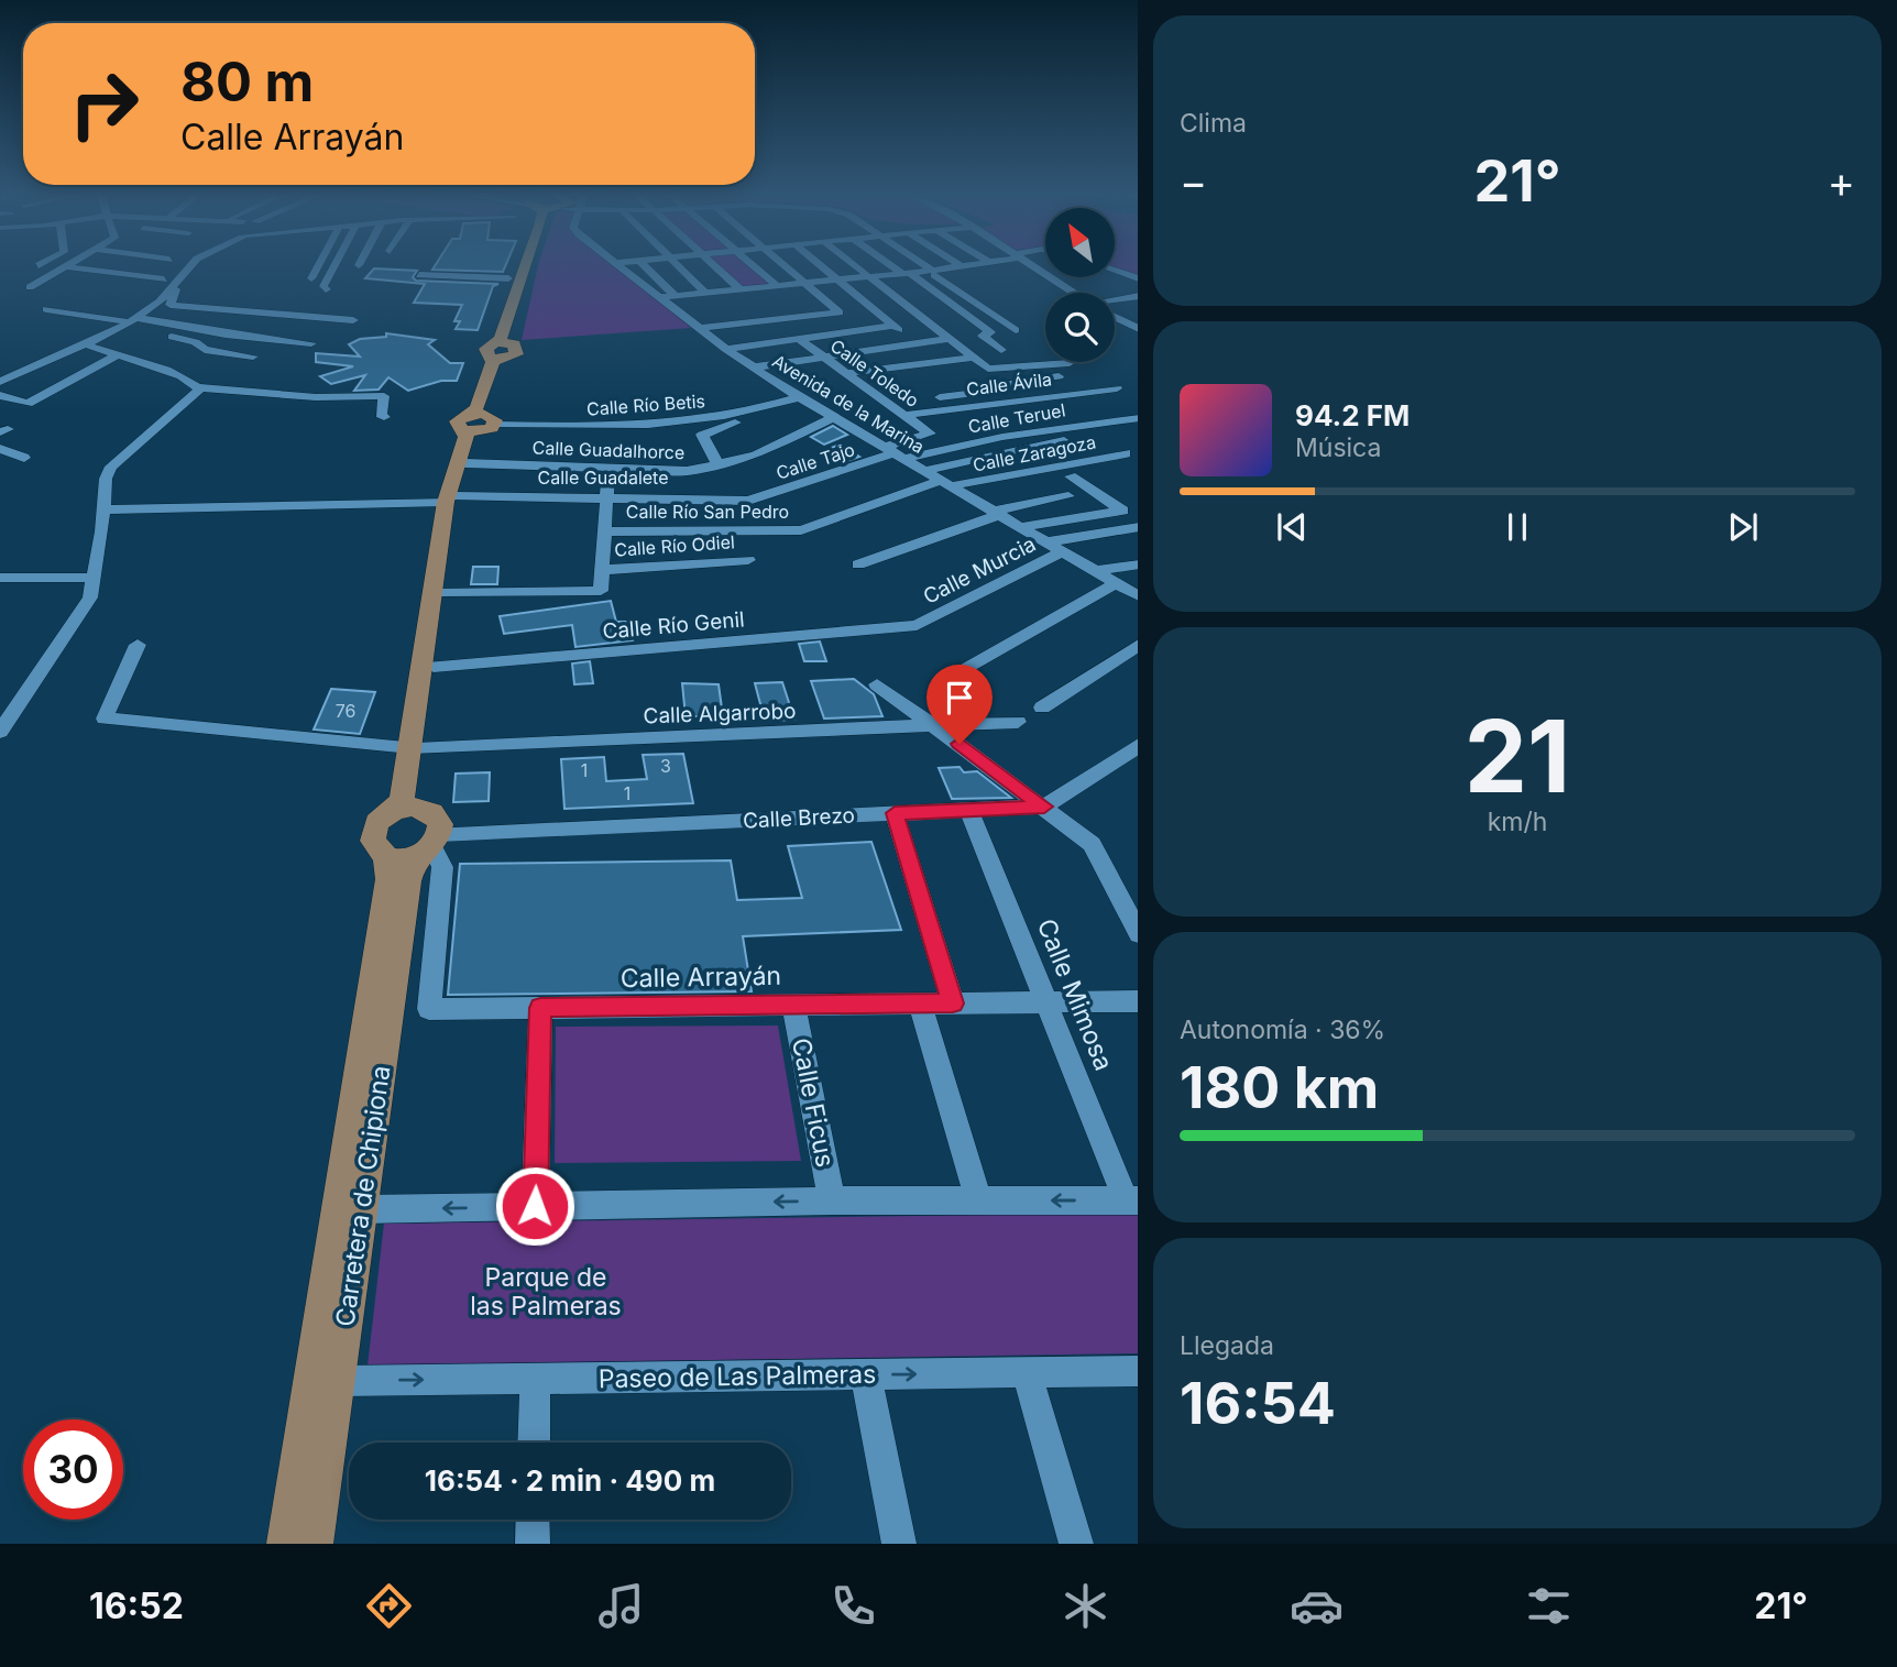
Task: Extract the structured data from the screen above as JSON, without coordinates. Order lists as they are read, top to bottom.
{
  "streets": {
    "main road": ["Carretera de Chipiona"],
    "street": [
      "Calle Toledo",
      "Calle Ávila",
      "Avenida de la Marina",
      "Calle Río Betis",
      "Calle Teruel",
      "Calle Guadalhorce",
      "Calle Zaragoza",
      "Calle Tajo",
      "Calle Guadalete",
      "Calle Río San Pedro",
      "Calle Río Odiel",
      "Calle Murcia",
      "Calle Río Genil",
      "Calle Algarrobo",
      "Calle Brezo",
      "Calle Arrayán",
      "Calle Mimosa",
      "Calle Ficus",
      "Paseo de Las Palmeras"
    ]
  },
  "crossings": [
    ["Calle Toledo", "Calle Ávila"],
    ["Calle Toledo", "Avenida de la Marina"],
    ["Calle Toledo", "Calle Teruel"],
    ["Calle Toledo", "Calle Tajo"],
    ["Avenida de la Marina", "Calle Río Betis"],
    ["Avenida de la Marina", "Calle Teruel"],
    ["Avenida de la Marina", "Calle Guadalhorce"],
    ["Avenida de la Marina", "Calle Zaragoza"],
    ["Avenida de la Marina", "Calle Tajo"],
    ["Avenida de la Marina", "Calle Río San Pedro"],
    ["Avenida de la Marina", "Calle Murcia"],
    ["Calle Teruel", "Calle Tajo"],
    ["Calle Zaragoza", "Calle Río San Pedro"],
    ["Calle Tajo", "Calle Guadalete"],
    ["Calle Murcia", "Calle Río Genil"],
    ["Calle Brezo", "Calle Arrayán"],
    ["Calle Brezo", "Calle Mimosa"],
    ["Calle Brezo", "Carretera de Chipiona"],
    ["Calle Arrayán", "Calle Mimosa"],
    ["Calle Arrayán", "Calle Ficus"],
    ["Calle Arrayán", "Carretera de Chipiona"],
    ["Carretera de Chipiona", "Paseo de Las Palmeras"]
  ],
  "parks": ["Parque de las Palmeras"],
  "house_numbers": [
    "76",
    "3",
    "1",
    "1"
  ],
  "north": "top left",
  "page": {
    "tile": [
      "Clima",
      ["21", "km/h"],
      ["Autonomía · 36%", "180 km"],
      ["Llegada", "16:54"]
    ],
    "turn": ["80 m", "Calle Arrayán"],
    "heat": ["−", "21°", "+"],
    "song": ["94.2 FM", "Música"],
    "limit": "30",
    "trip": "16:54 · 2 min · 490 m",
    "tabs": ["16:52", "21°"]
  }
}
